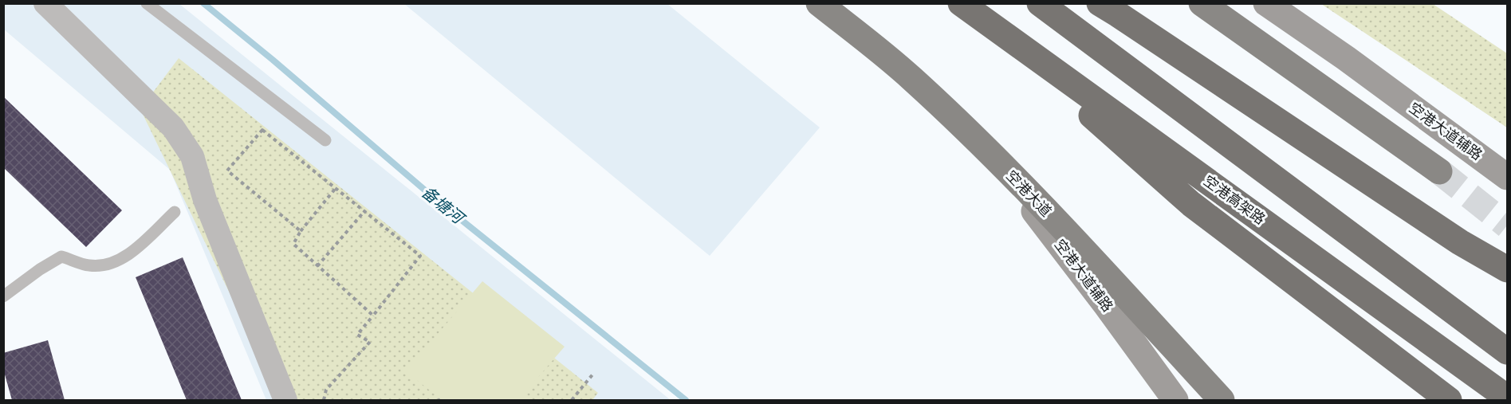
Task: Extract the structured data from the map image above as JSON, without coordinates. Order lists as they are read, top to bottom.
{
  "streets": {
    "highway": ["空港高架路"],
    "main road": ["空港大道辅路", "空港大道"]
  },
  "crossings": [
    ["空港大道辅路", "空港大道"]
  ],
  "water": ["备塘河"]
}
